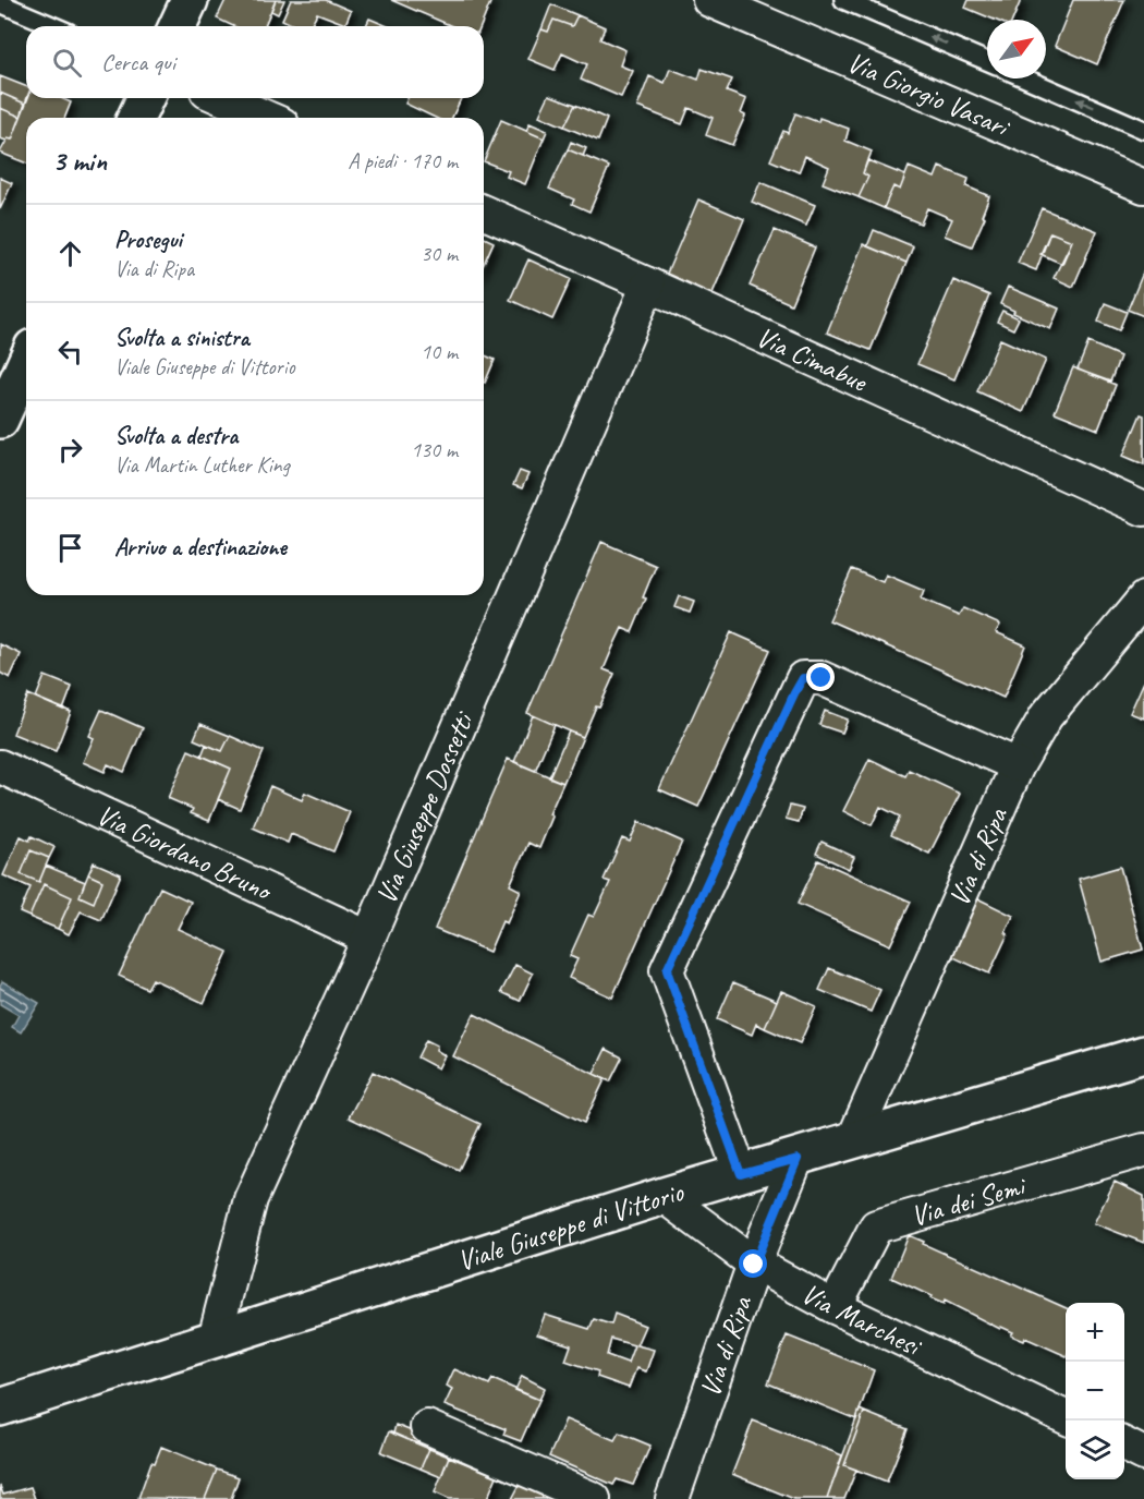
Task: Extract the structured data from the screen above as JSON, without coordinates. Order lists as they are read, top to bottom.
{
  "streets": {
    "main road": ["Viale Giuseppe di Vittorio"],
    "street": [
      "Via Giorgio Vasari",
      "Via Cimabue",
      "Via Giuseppe Dossetti",
      "Via Giordano Bruno",
      "Via di Ripa",
      "Via dei Semi",
      "Via Marchesi"
    ]
  },
  "crossings": [
    ["Via Cimabue", "Via Giuseppe Dossetti"],
    ["Via Giuseppe Dossetti", "Via Giordano Bruno"],
    ["Via Giuseppe Dossetti", "Viale Giuseppe di Vittorio"],
    ["Via di Ripa", "Viale Giuseppe di Vittorio"],
    ["Via di Ripa", "Via Marchesi"],
    ["Via dei Semi", "Via Marchesi"],
    ["Viale Giuseppe di Vittorio", "Via Marchesi"]
  ],
  "north": "top right",
  "page": {
    "search": "Cerca qui",
    "heading": ["3 min", "A piedi · 170 m"],
    "list": [
      ["Prosegui", "Via di Ripa", "30 m"],
      ["Svolta a sinistra", "Viale Giuseppe di Vittorio", "10 m"],
      ["Svolta a destra", "Via Martin Luther King", "130 m"],
      "Arrivo a destinazione"
    ],
    "map_buttons": ["+", "−"]
  }
}
